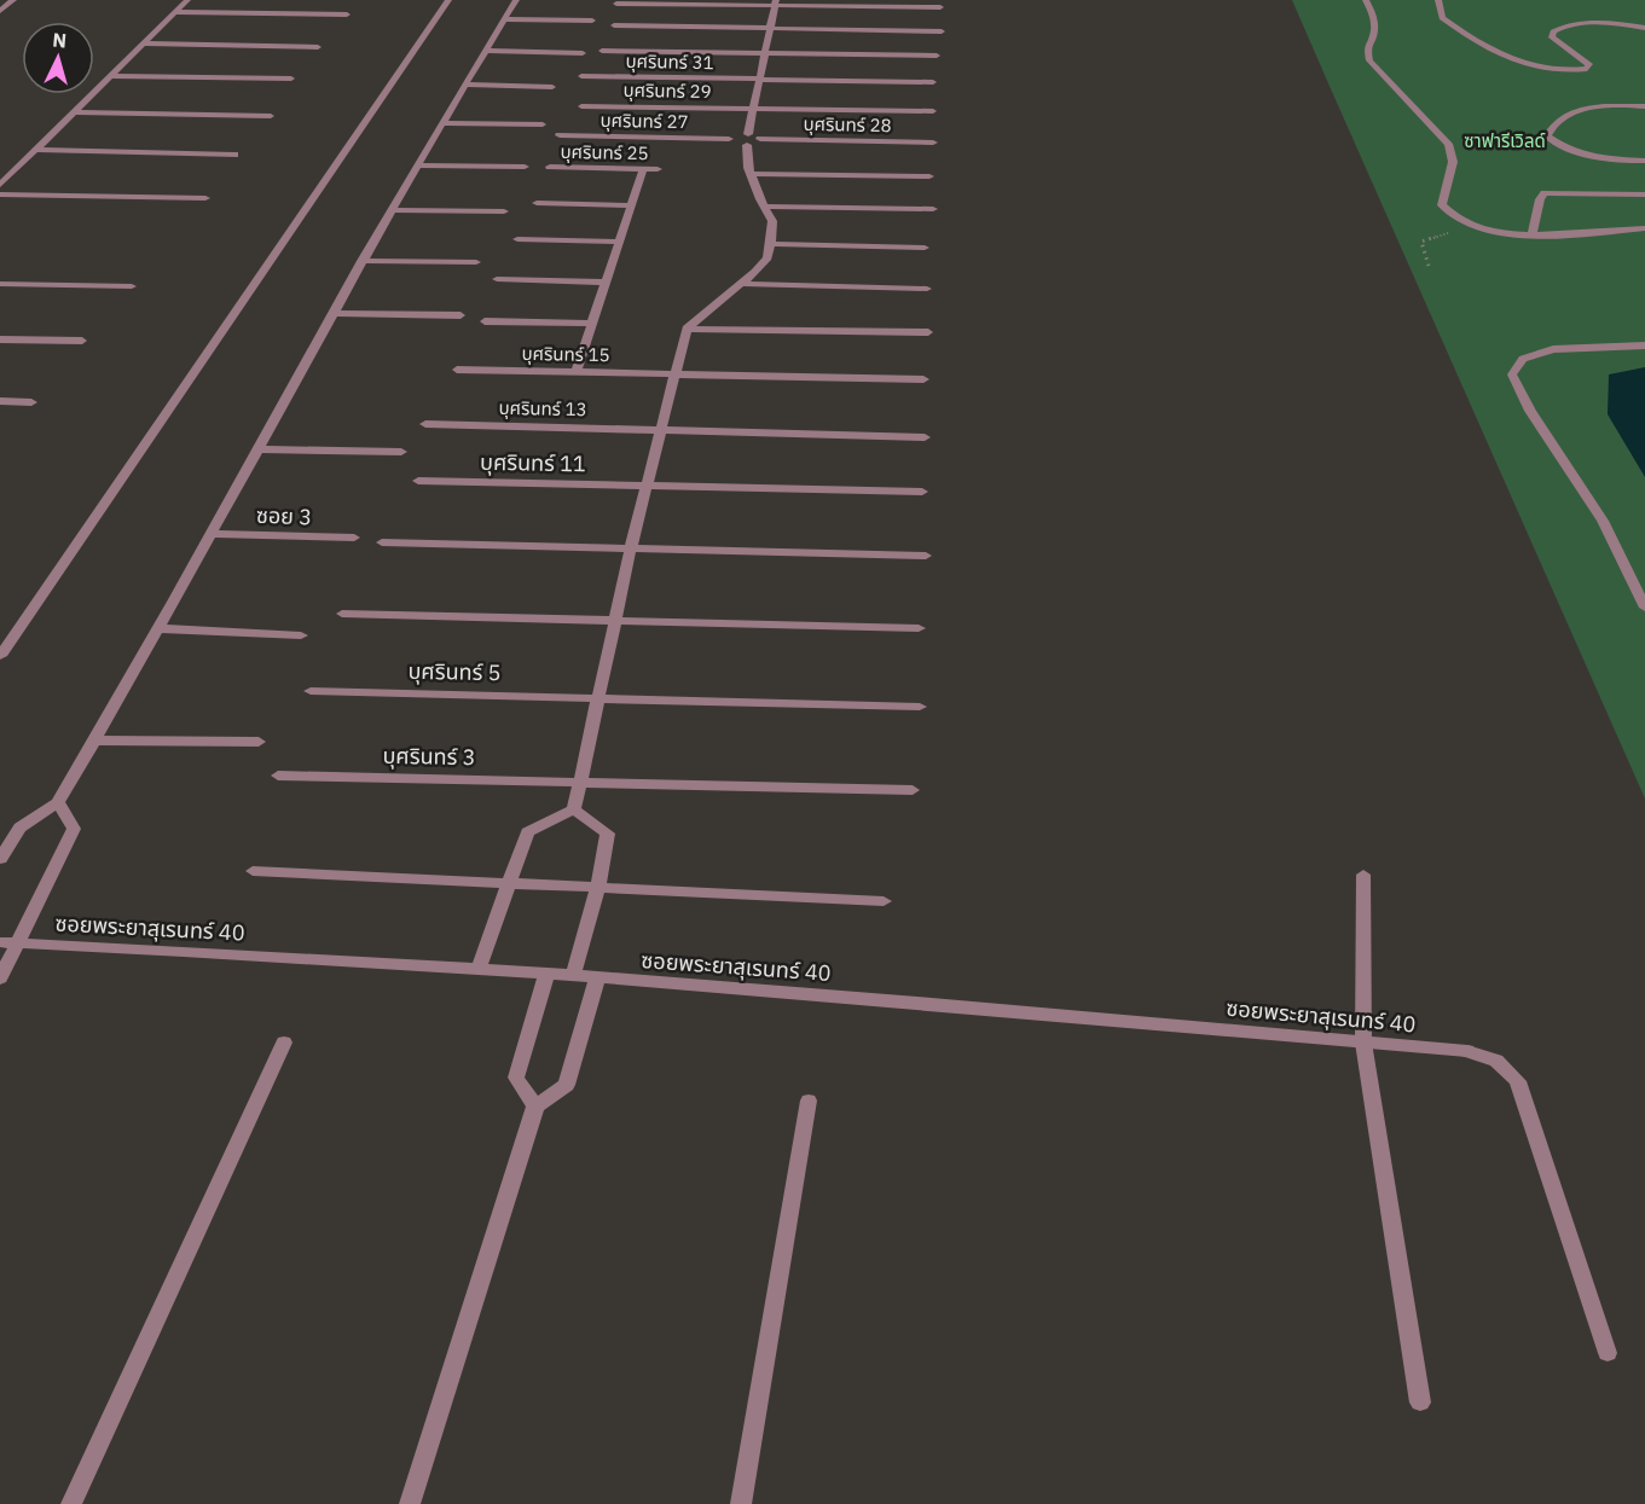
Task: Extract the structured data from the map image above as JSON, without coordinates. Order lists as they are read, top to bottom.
{
  "streets": {
    "street": [
      "บุศรินทร์ 31",
      "บุศรินทร์ 29",
      "บุศรินทร์ 27",
      "บุศรินทร์ 28",
      "บุศรินทร์ 25",
      "บุศรินทร์ 15",
      "บุศรินทร์ 13",
      "บุศรินทร์ 11",
      "ซอย 3",
      "บุศรินทร์ 5",
      "บุศรินทร์ 3",
      "ซอยพระยาสุเรนทร์ 40"
    ]
  },
  "crossings": [
    ["บุศรินทร์ 27", "บุศรินทร์ 28"]
  ],
  "parks": ["ซาฟารีเวิลด์"],
  "north": "top"
}
